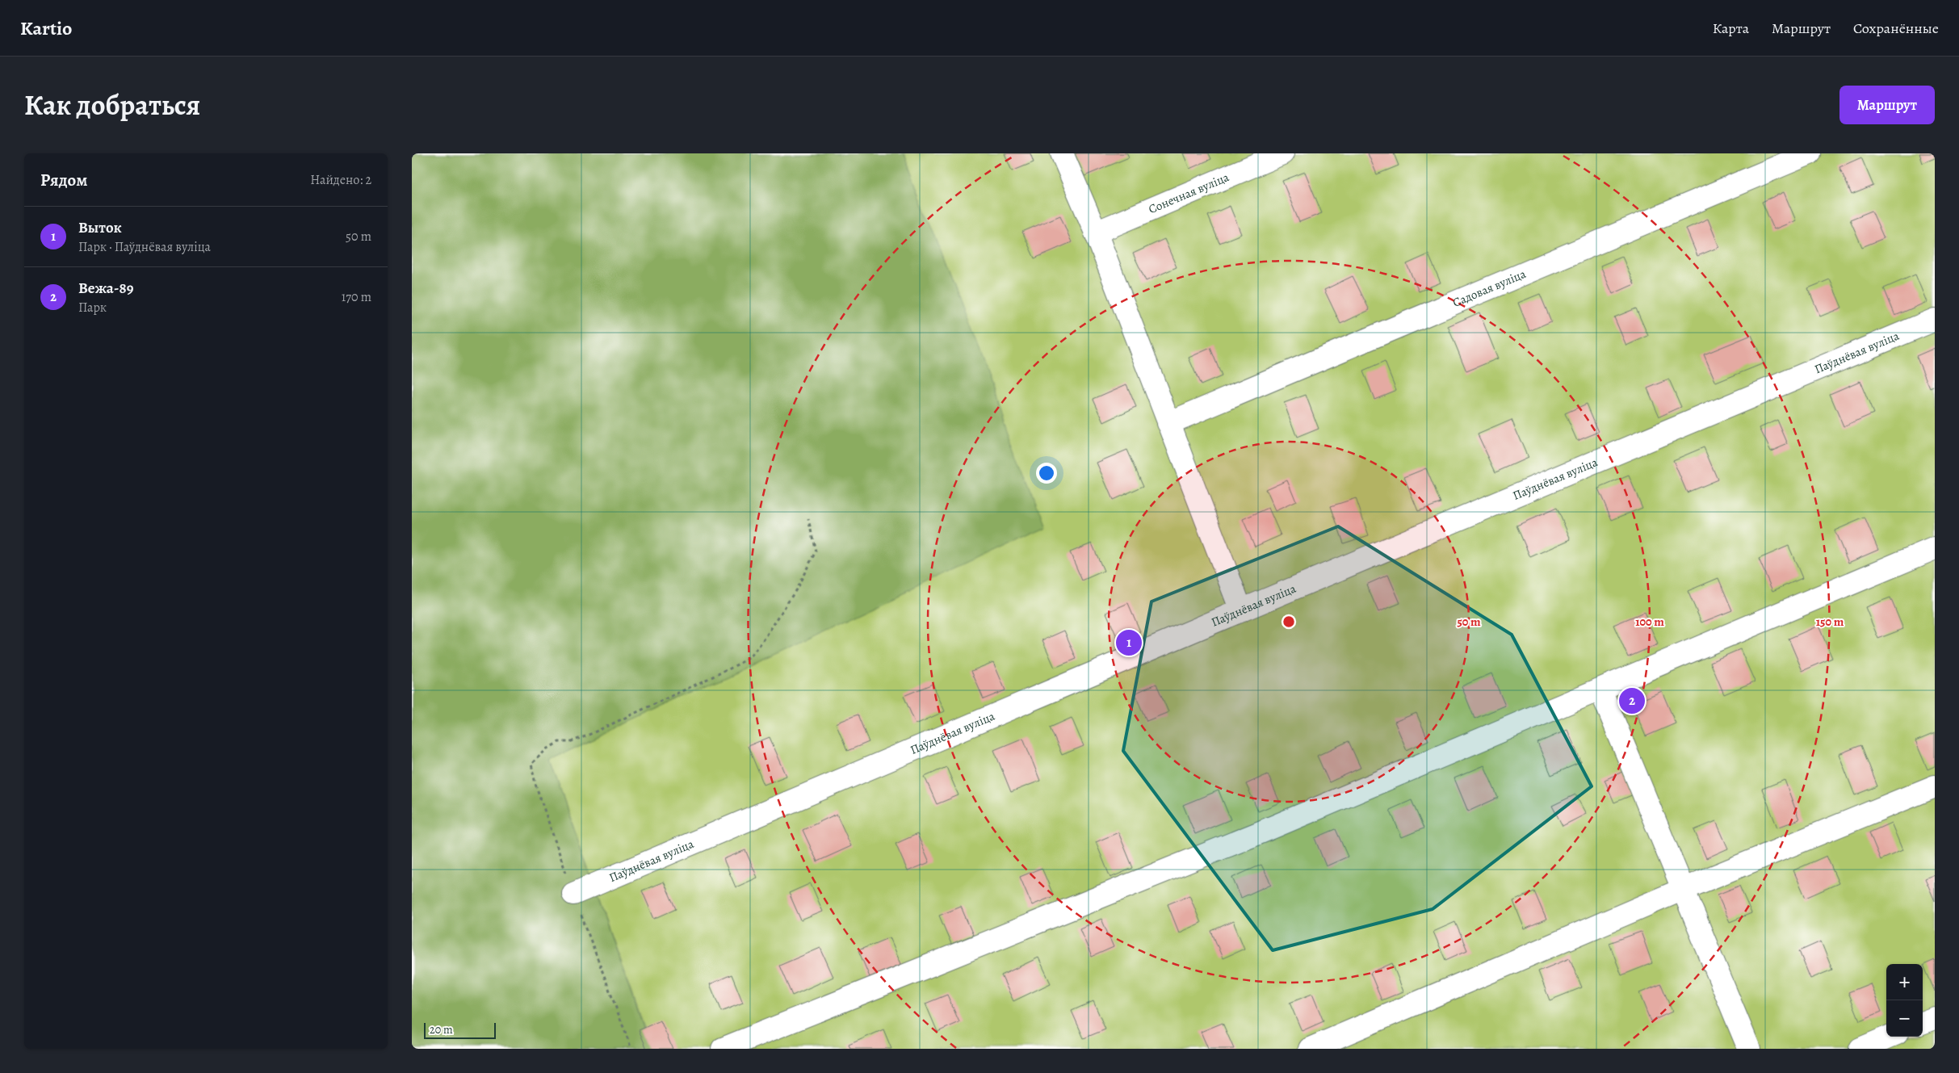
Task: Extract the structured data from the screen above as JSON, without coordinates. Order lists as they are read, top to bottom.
{
  "streets": {
    "street": ["Сонечная вуліца", "Садовая вуліца", "Паўднёвая вуліца"]
  },
  "scale_bar": "20 m",
  "page": {
    "header": "Kartio",
    "nav": ["Карта", "Маршрут", "Сохранённые"],
    "title": "Как добраться",
    "buttons": "Маршрут",
    "heading": ["Рядом", "Найдено: 2"],
    "list": [
      {
        "mark": "1",
        "name": "Выток",
        "note": "Парк · Паўднёвая вуліца",
        "value": "50 m"
      },
      {
        "mark": "2",
        "name": "Вежа-89",
        "note": "Парк",
        "value": "170 m"
      }
    ],
    "pins": ["1", "2"],
    "map_buttons": ["+", "−"],
    "scale": "20 m"
  },
  "rings": ["50 m", "100 m", "150 m"]
}
